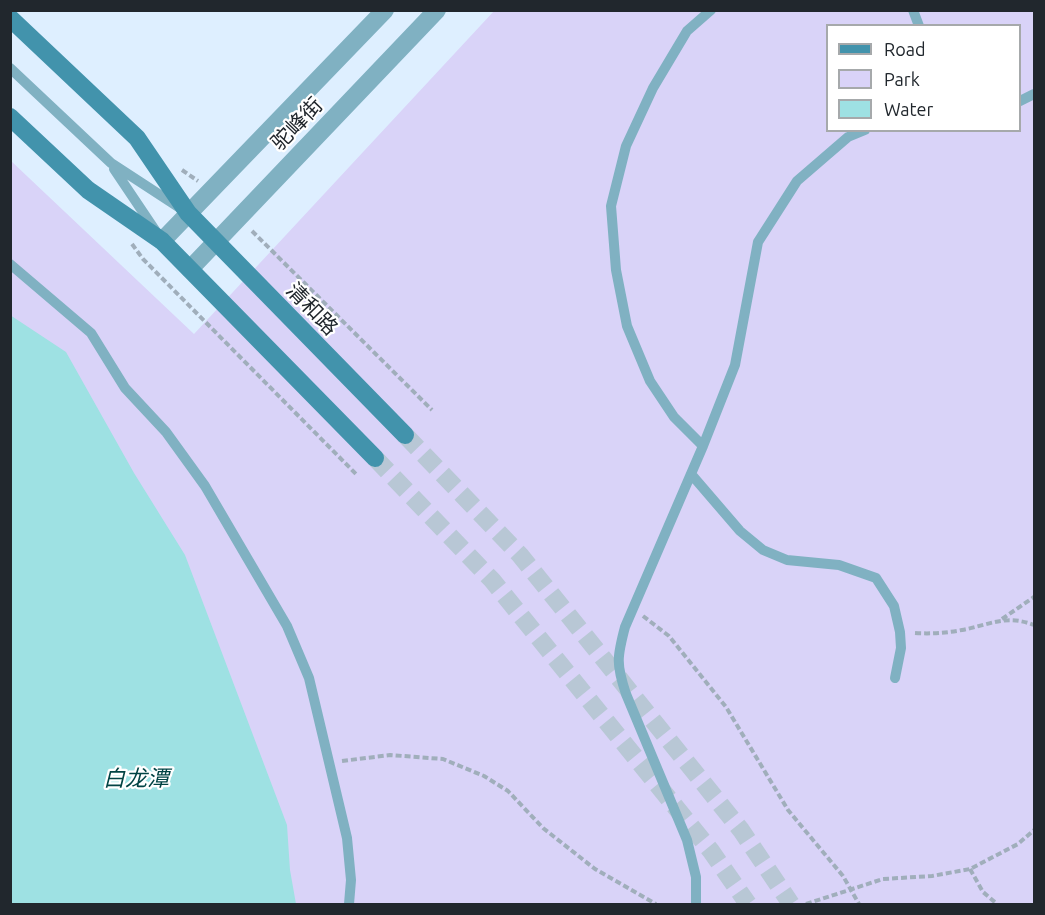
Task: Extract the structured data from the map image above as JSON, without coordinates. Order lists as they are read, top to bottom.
{
  "streets": {
    "main road": ["清和路"],
    "street": ["驼峰街"]
  },
  "crossings": [
    ["驼峰街", "清和路"]
  ],
  "water": ["白龙潭"],
  "legend": ["Road", "Park", "Water"]
}
